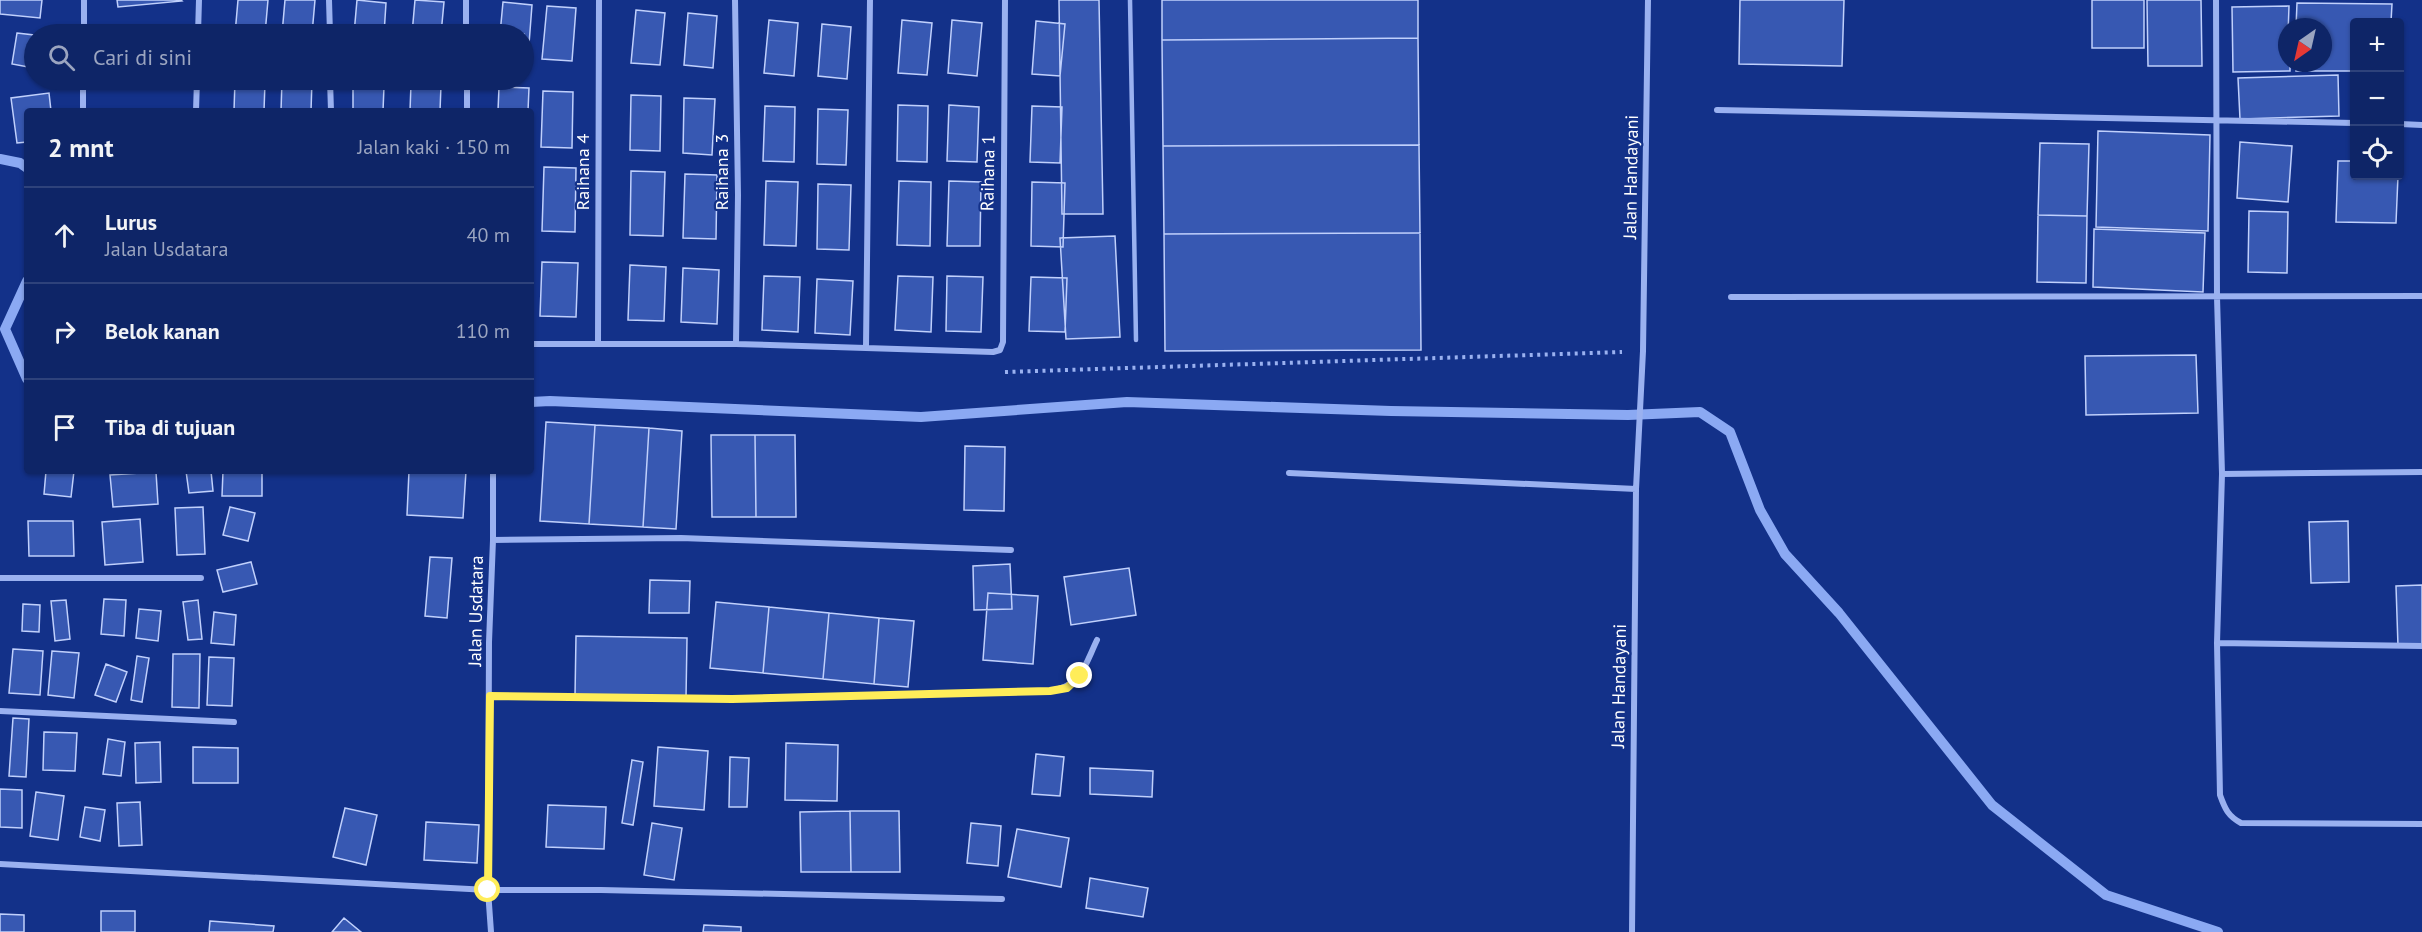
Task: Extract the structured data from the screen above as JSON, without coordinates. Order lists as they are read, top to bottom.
{
  "streets": {
    "street": [
      "Raihana 4",
      "Raihana 3",
      "Raihana 1",
      "Jalan Handayani",
      "Jalan Usdatara"
    ]
  },
  "north": "bottom left",
  "page": {
    "map_buttons": ["+", "−"],
    "search": "Cari di sini",
    "heading": ["2 mnt", "Jalan kaki · 150 m"],
    "list": [
      ["Lurus", "Jalan Usdatara", "40 m"],
      ["Belok kanan", "110 m"],
      "Tiba di tujuan"
    ]
  }
}
